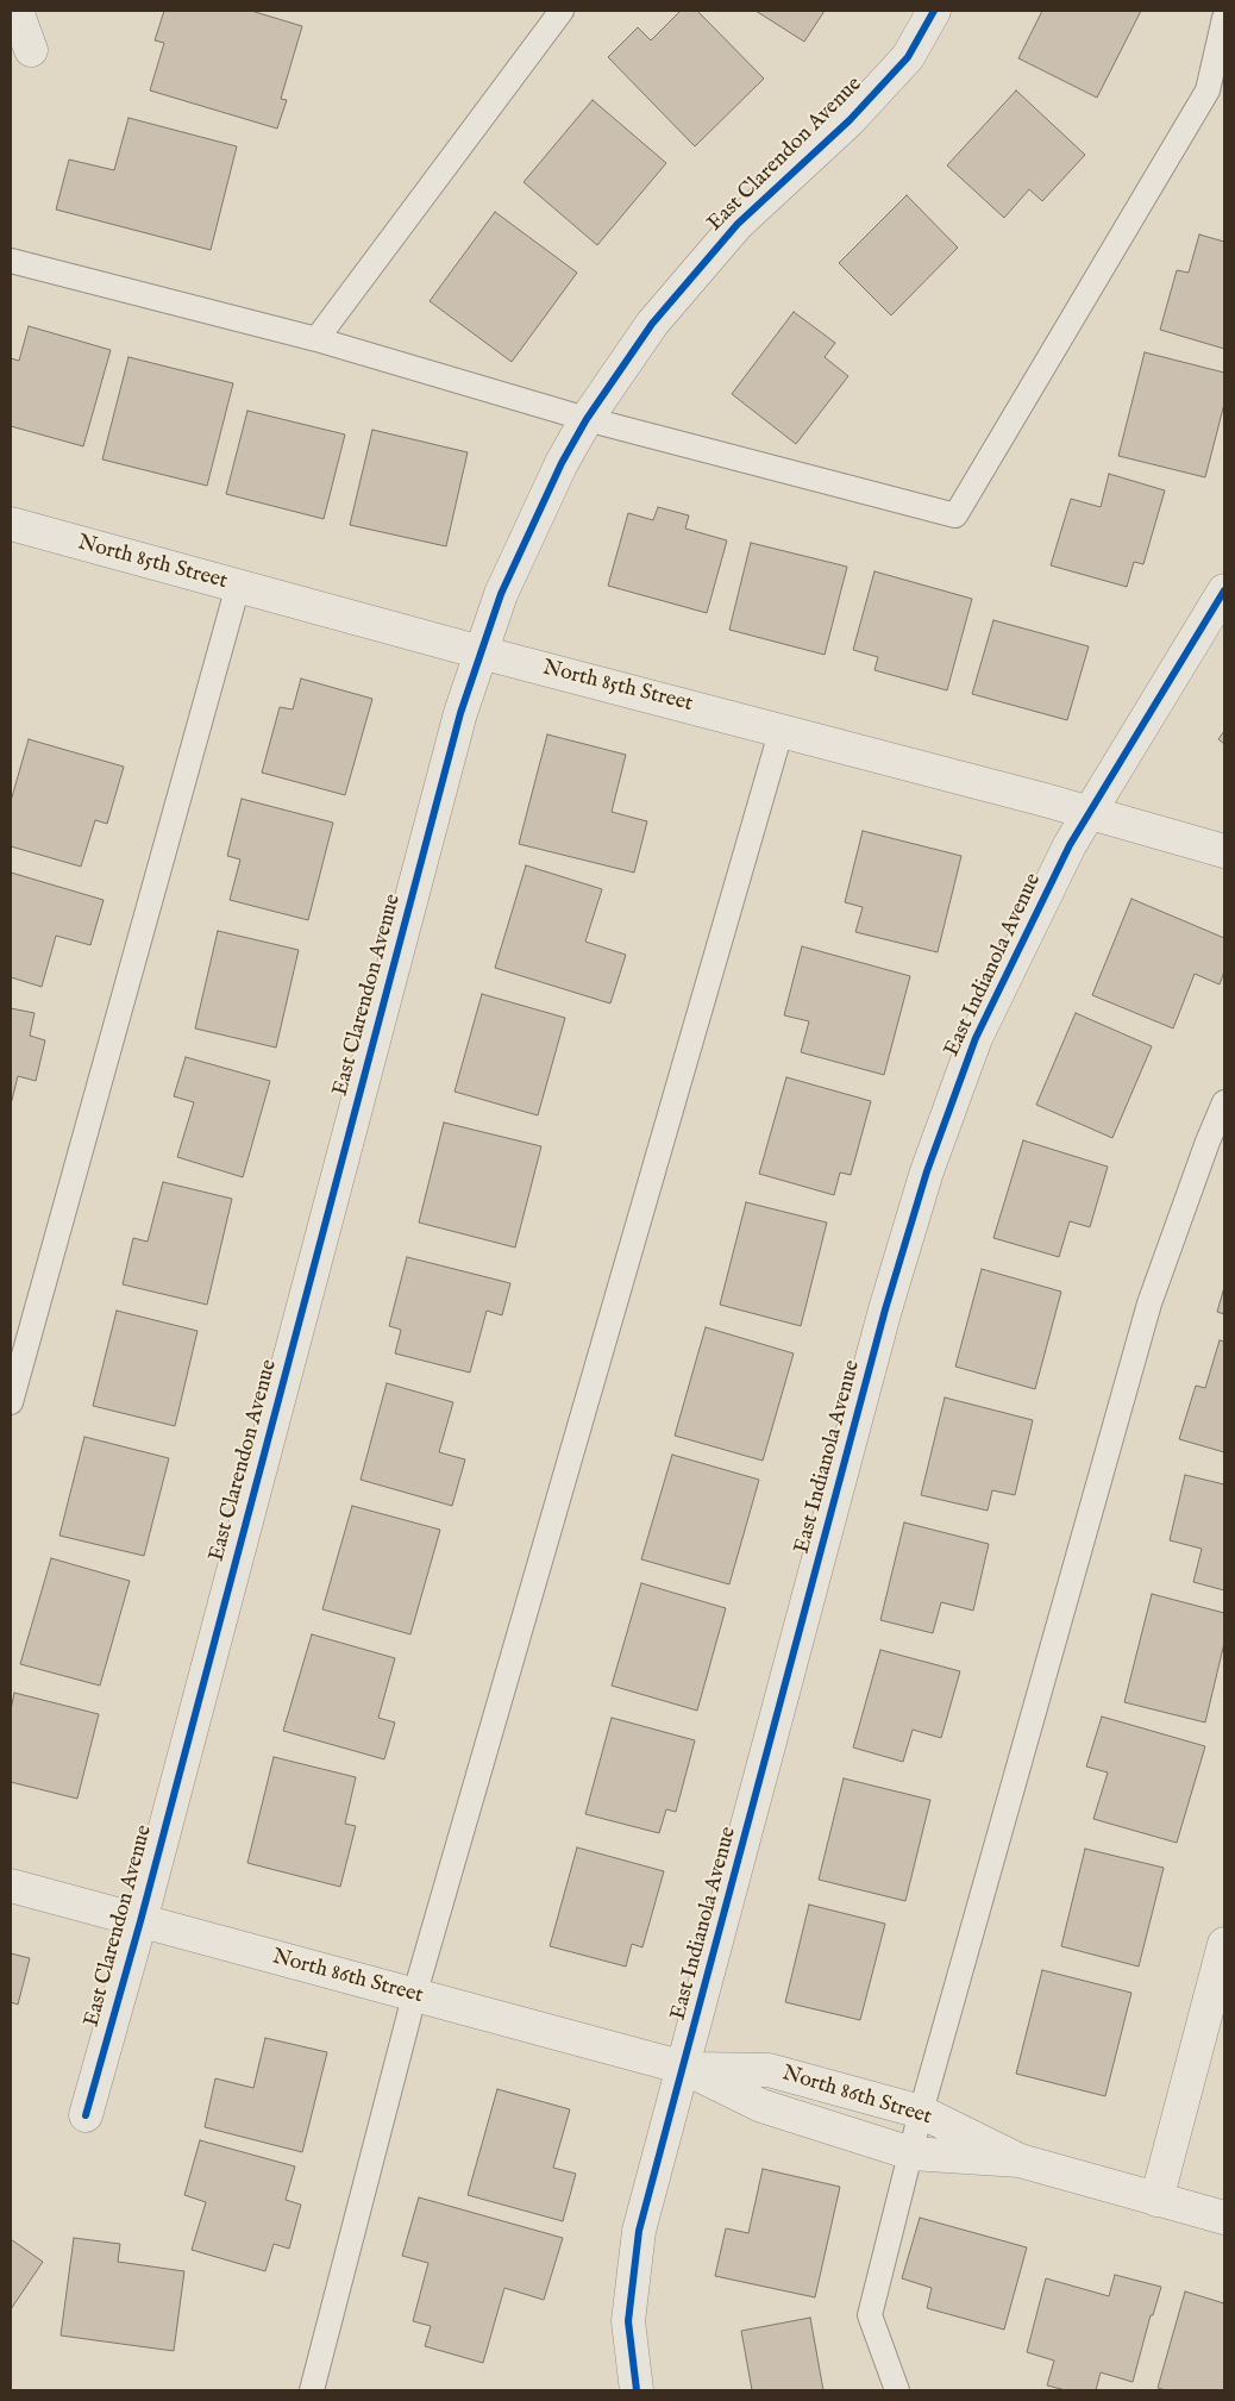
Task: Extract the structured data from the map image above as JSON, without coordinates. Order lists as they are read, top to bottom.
{
  "streets": {
    "street": [
      "East Clarendon Avenue",
      "North 85th Street",
      "East Indianola Avenue",
      "North 86th Street"
    ]
  },
  "crossings": [
    ["East Clarendon Avenue", "North 85th Street"],
    ["East Clarendon Avenue", "North 86th Street"],
    ["North 85th Street", "East Indianola Avenue"],
    ["East Indianola Avenue", "North 86th Street"]
  ]
}
